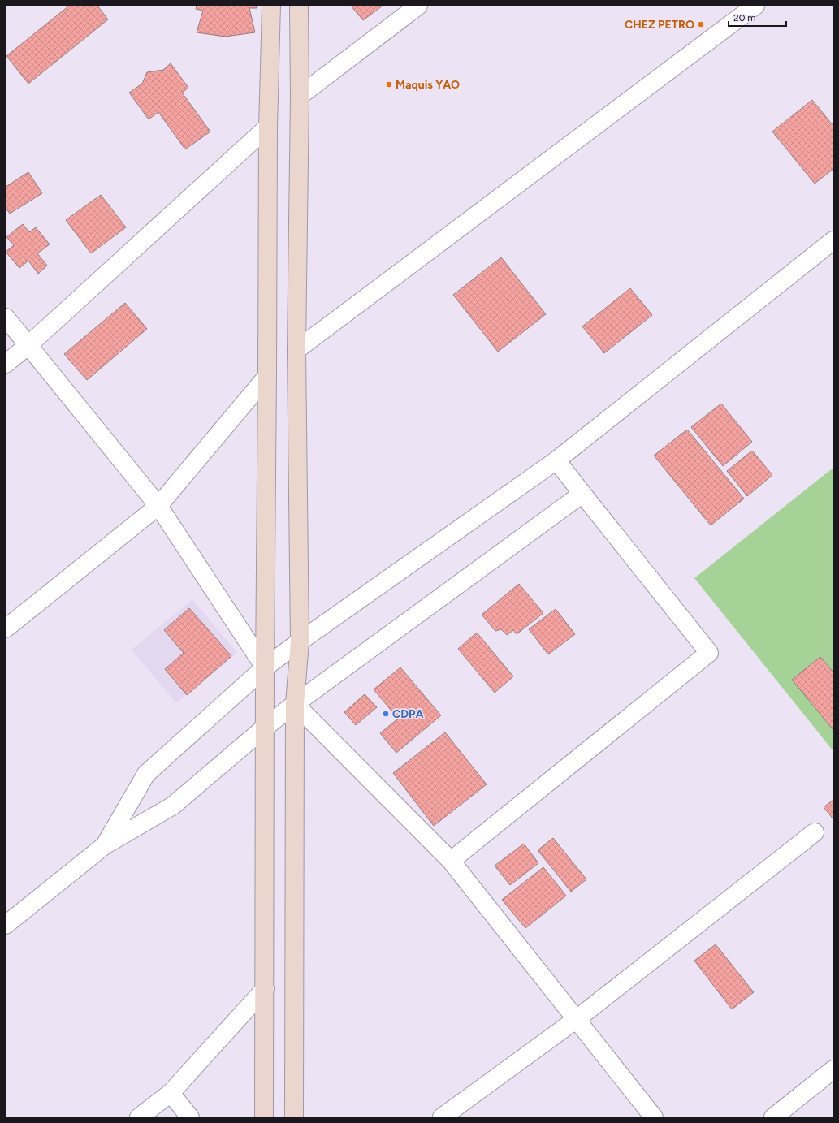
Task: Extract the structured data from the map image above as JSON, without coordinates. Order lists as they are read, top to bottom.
{
  "places": ["CHEZ PETRO", "Maquis YAO", "CDPA"],
  "scale_bar": "20 m"
}
